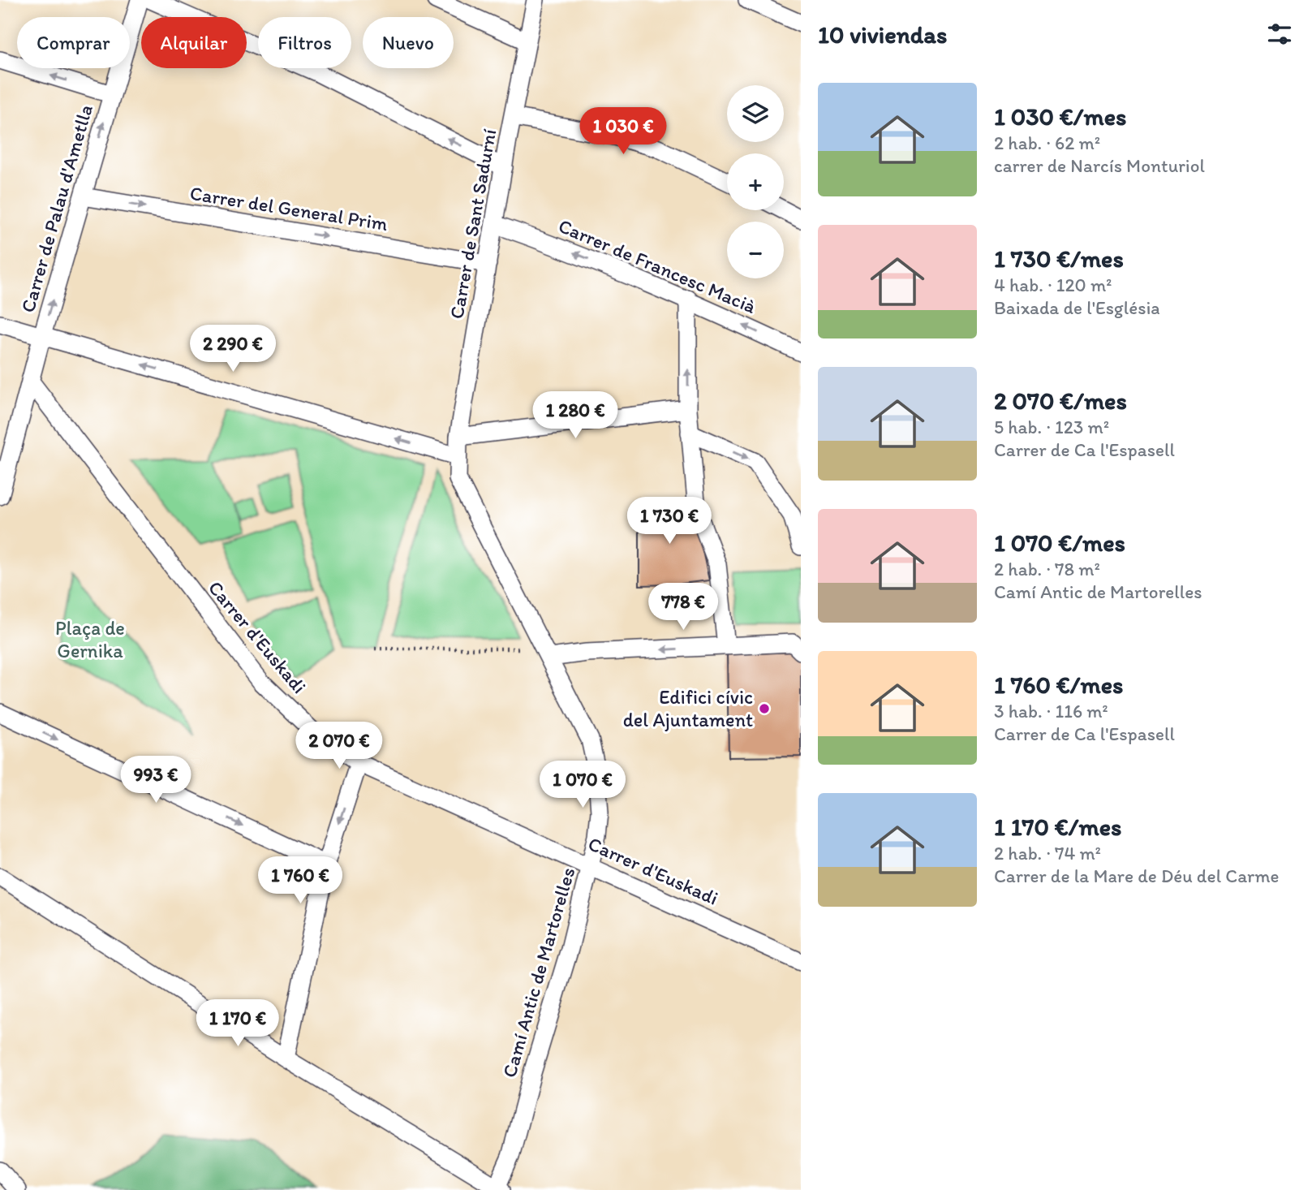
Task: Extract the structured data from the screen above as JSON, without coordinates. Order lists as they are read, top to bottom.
{
  "streets": {
    "street": [
      "Carrer de Palau d'Ametlla",
      "Carrer del General Prim",
      "Carrer de Sant Sadurní",
      "Carrer de Francesc Macià",
      "Carrer d'Euskadi",
      "Camí Antic de Martorelles"
    ]
  },
  "crossings": [
    ["Carrer de Palau d'Ametlla", "Carrer del General Prim"],
    ["Carrer de Palau d'Ametlla", "Carrer d'Euskadi"],
    ["Carrer del General Prim", "Carrer de Sant Sadurní"],
    ["Carrer de Sant Sadurní", "Carrer de Francesc Macià"],
    ["Carrer de Sant Sadurní", "Camí Antic de Martorelles"],
    ["Carrer d'Euskadi", "Camí Antic de Martorelles"]
  ],
  "one_way": ["Carrer de Palau d'Ametlla"],
  "parks": ["Plaça de Gernika"],
  "places": ["Edifici cívic del Ajuntament"],
  "page": {
    "heading": "10 viviendas",
    "chip": [
      "Comprar",
      "Alquilar",
      "Filtros",
      "Nuevo"
    ],
    "list": [
      {
        "name": "1 030 €/mes",
        "note": "2 hab. · 62 m² · carrer de Narcís Monturiol"
      },
      {
        "name": "1 730 €/mes",
        "note": "4 hab. · 120 m² · Baixada de l'Església"
      },
      {
        "name": "2 070 €/mes",
        "note": "5 hab. · 123 m² · Carrer de Ca l'Espasell"
      },
      {
        "name": "1 070 €/mes",
        "note": "2 hab. · 78 m² · Camí Antic de Martorelles"
      },
      {
        "name": "1 760 €/mes",
        "note": "3 hab. · 116 m² · Carrer de Ca l'Espasell"
      },
      {
        "name": "1 170 €/mes",
        "note": "2 hab. · 74 m² · Carrer de la Mare de Déu del Carme"
      }
    ],
    "map_buttons": ["+", "−"],
    "price": [
      "1 030 €",
      "2 290 €",
      "1 280 €",
      "1 730 €",
      "778 €",
      "2 070 €",
      "993 €",
      "1 070 €",
      "1 760 €",
      "1 170 €"
    ]
  }
}
